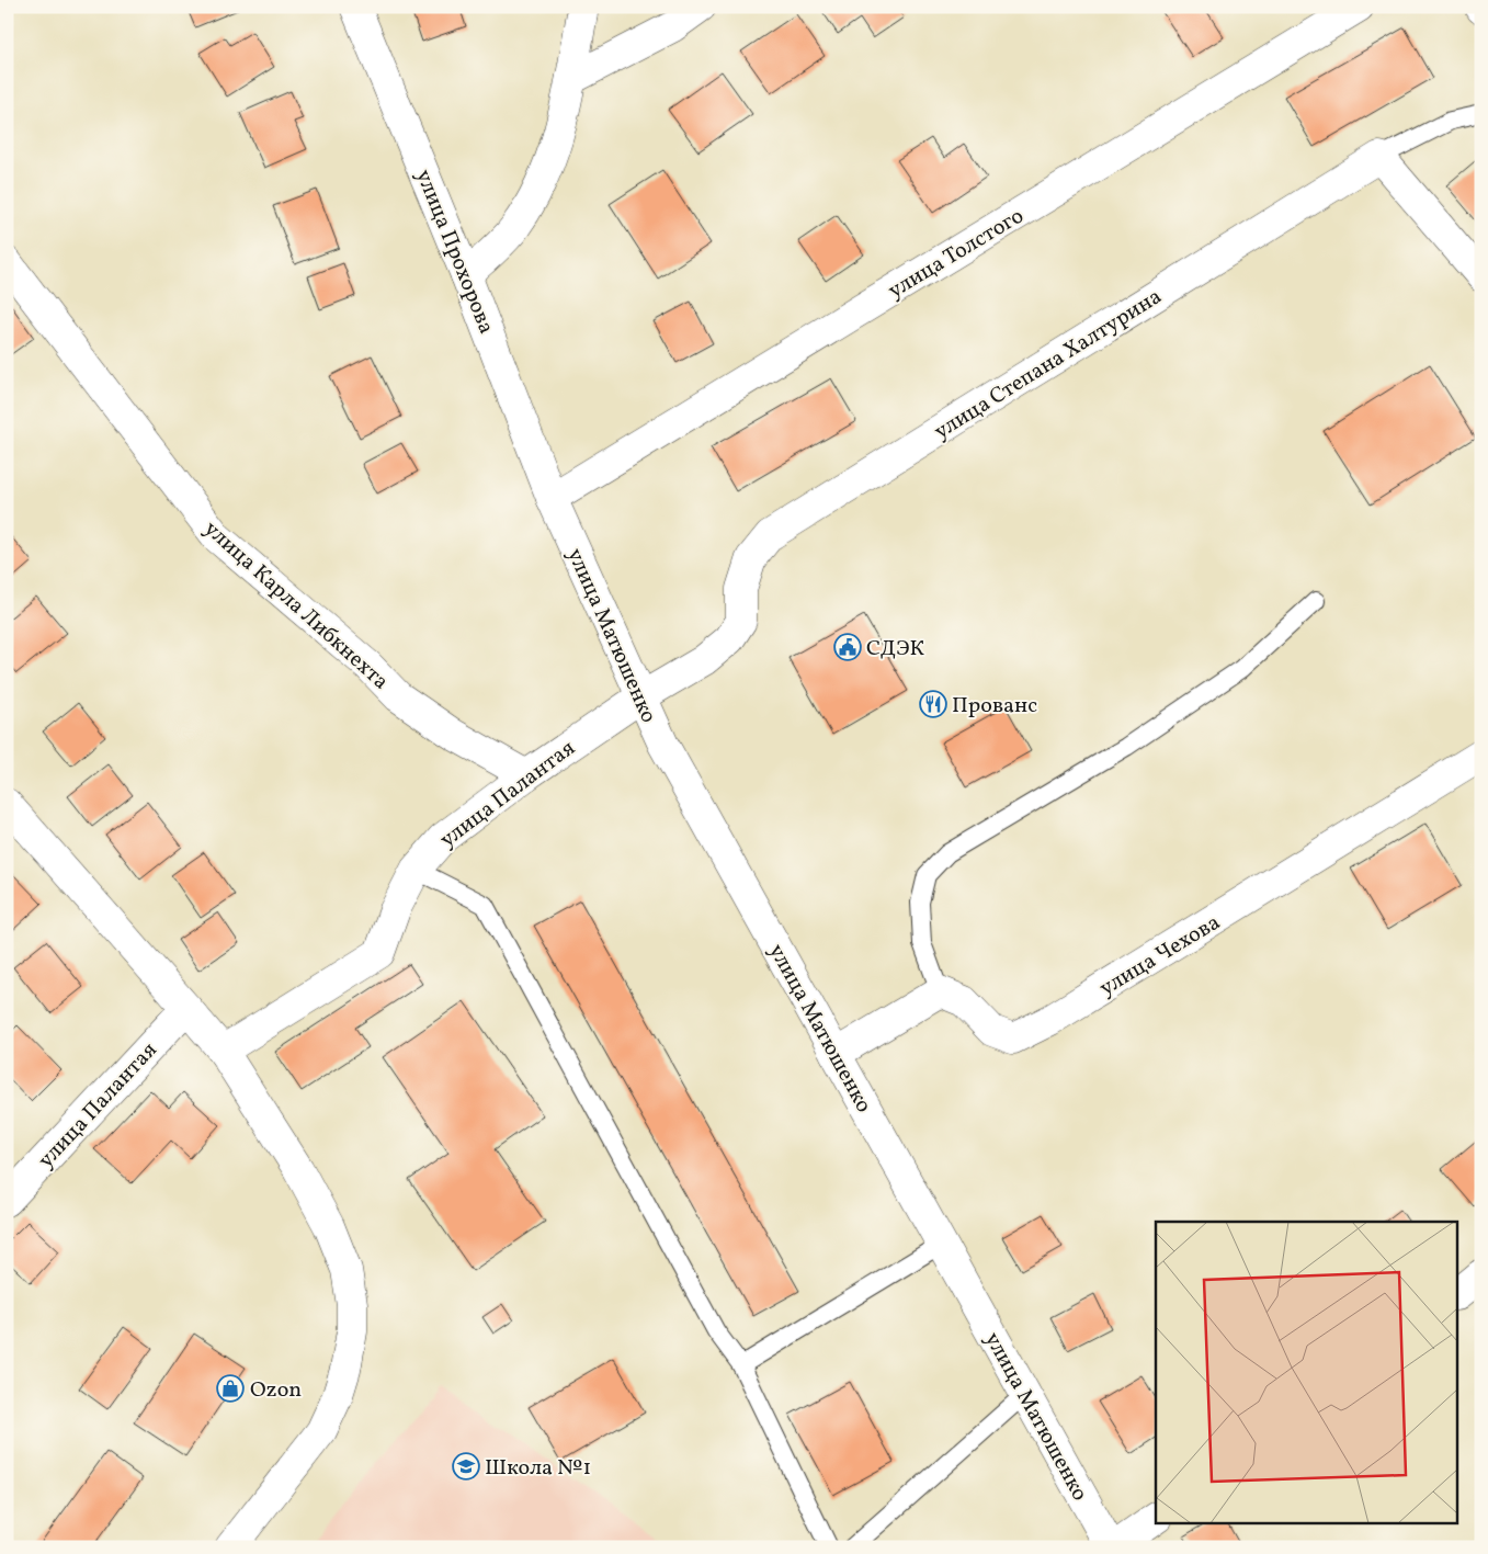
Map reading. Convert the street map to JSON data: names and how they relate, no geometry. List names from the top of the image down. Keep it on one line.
{"streets":{"street":["улица Прохорова","улица Толстого","улица Степана Халтурина","улица Карла Либкнехта","улица Матюшенко","улица Палантая","улица Чехова"]},"crossings":[["улица Прохорова","улица Толстого"],["улица Прохорова","улица Матюшенко"],["улица Толстого","улица Матюшенко"],["улица Степана Халтурина","улица Матюшенко"],["улица Степана Халтурина","улица Палантая"],["улица Карла Либкнехта","улица Палантая"],["улица Матюшенко","улица Палантая"]],"places":{"public building":["СДЭК"],"restaurant":["Прованс"],"shop":["Ozon"],"school or university":["Школа №1"]}}
